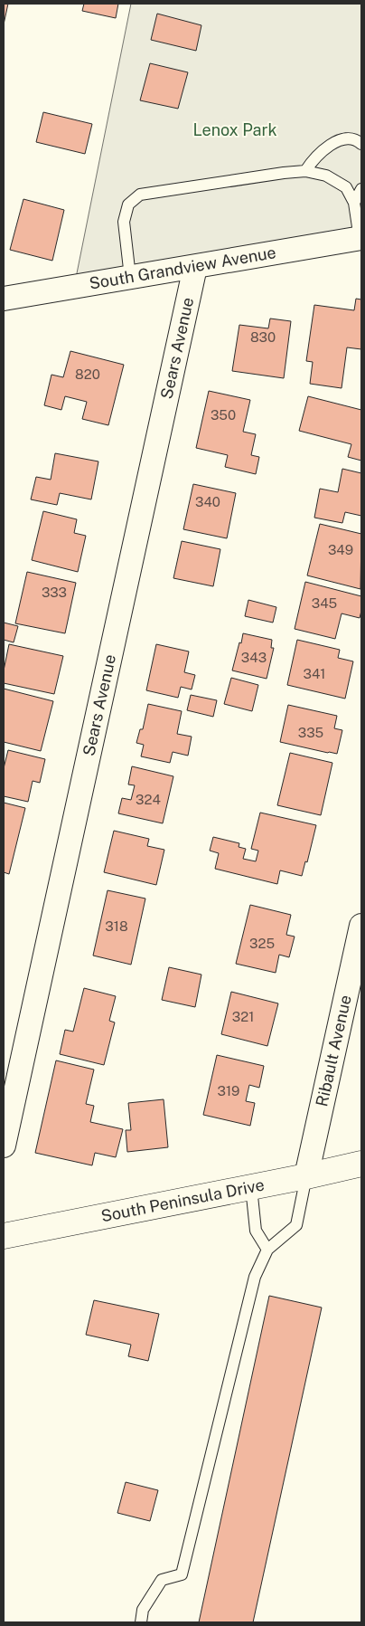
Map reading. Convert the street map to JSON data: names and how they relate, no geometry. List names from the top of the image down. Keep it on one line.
{"streets":{"main road":["South Peninsula Drive"],"street":["South Grandview Avenue","Sears Avenue","Ribault Avenue"]},"crossings":[["South Grandview Avenue","Sears Avenue"],["Ribault Avenue","South Peninsula Drive"]],"parks":["Lenox Park"],"house_numbers":["830","820","350","340","349","333","345","343","341","335","324","318","325","321","319"]}
